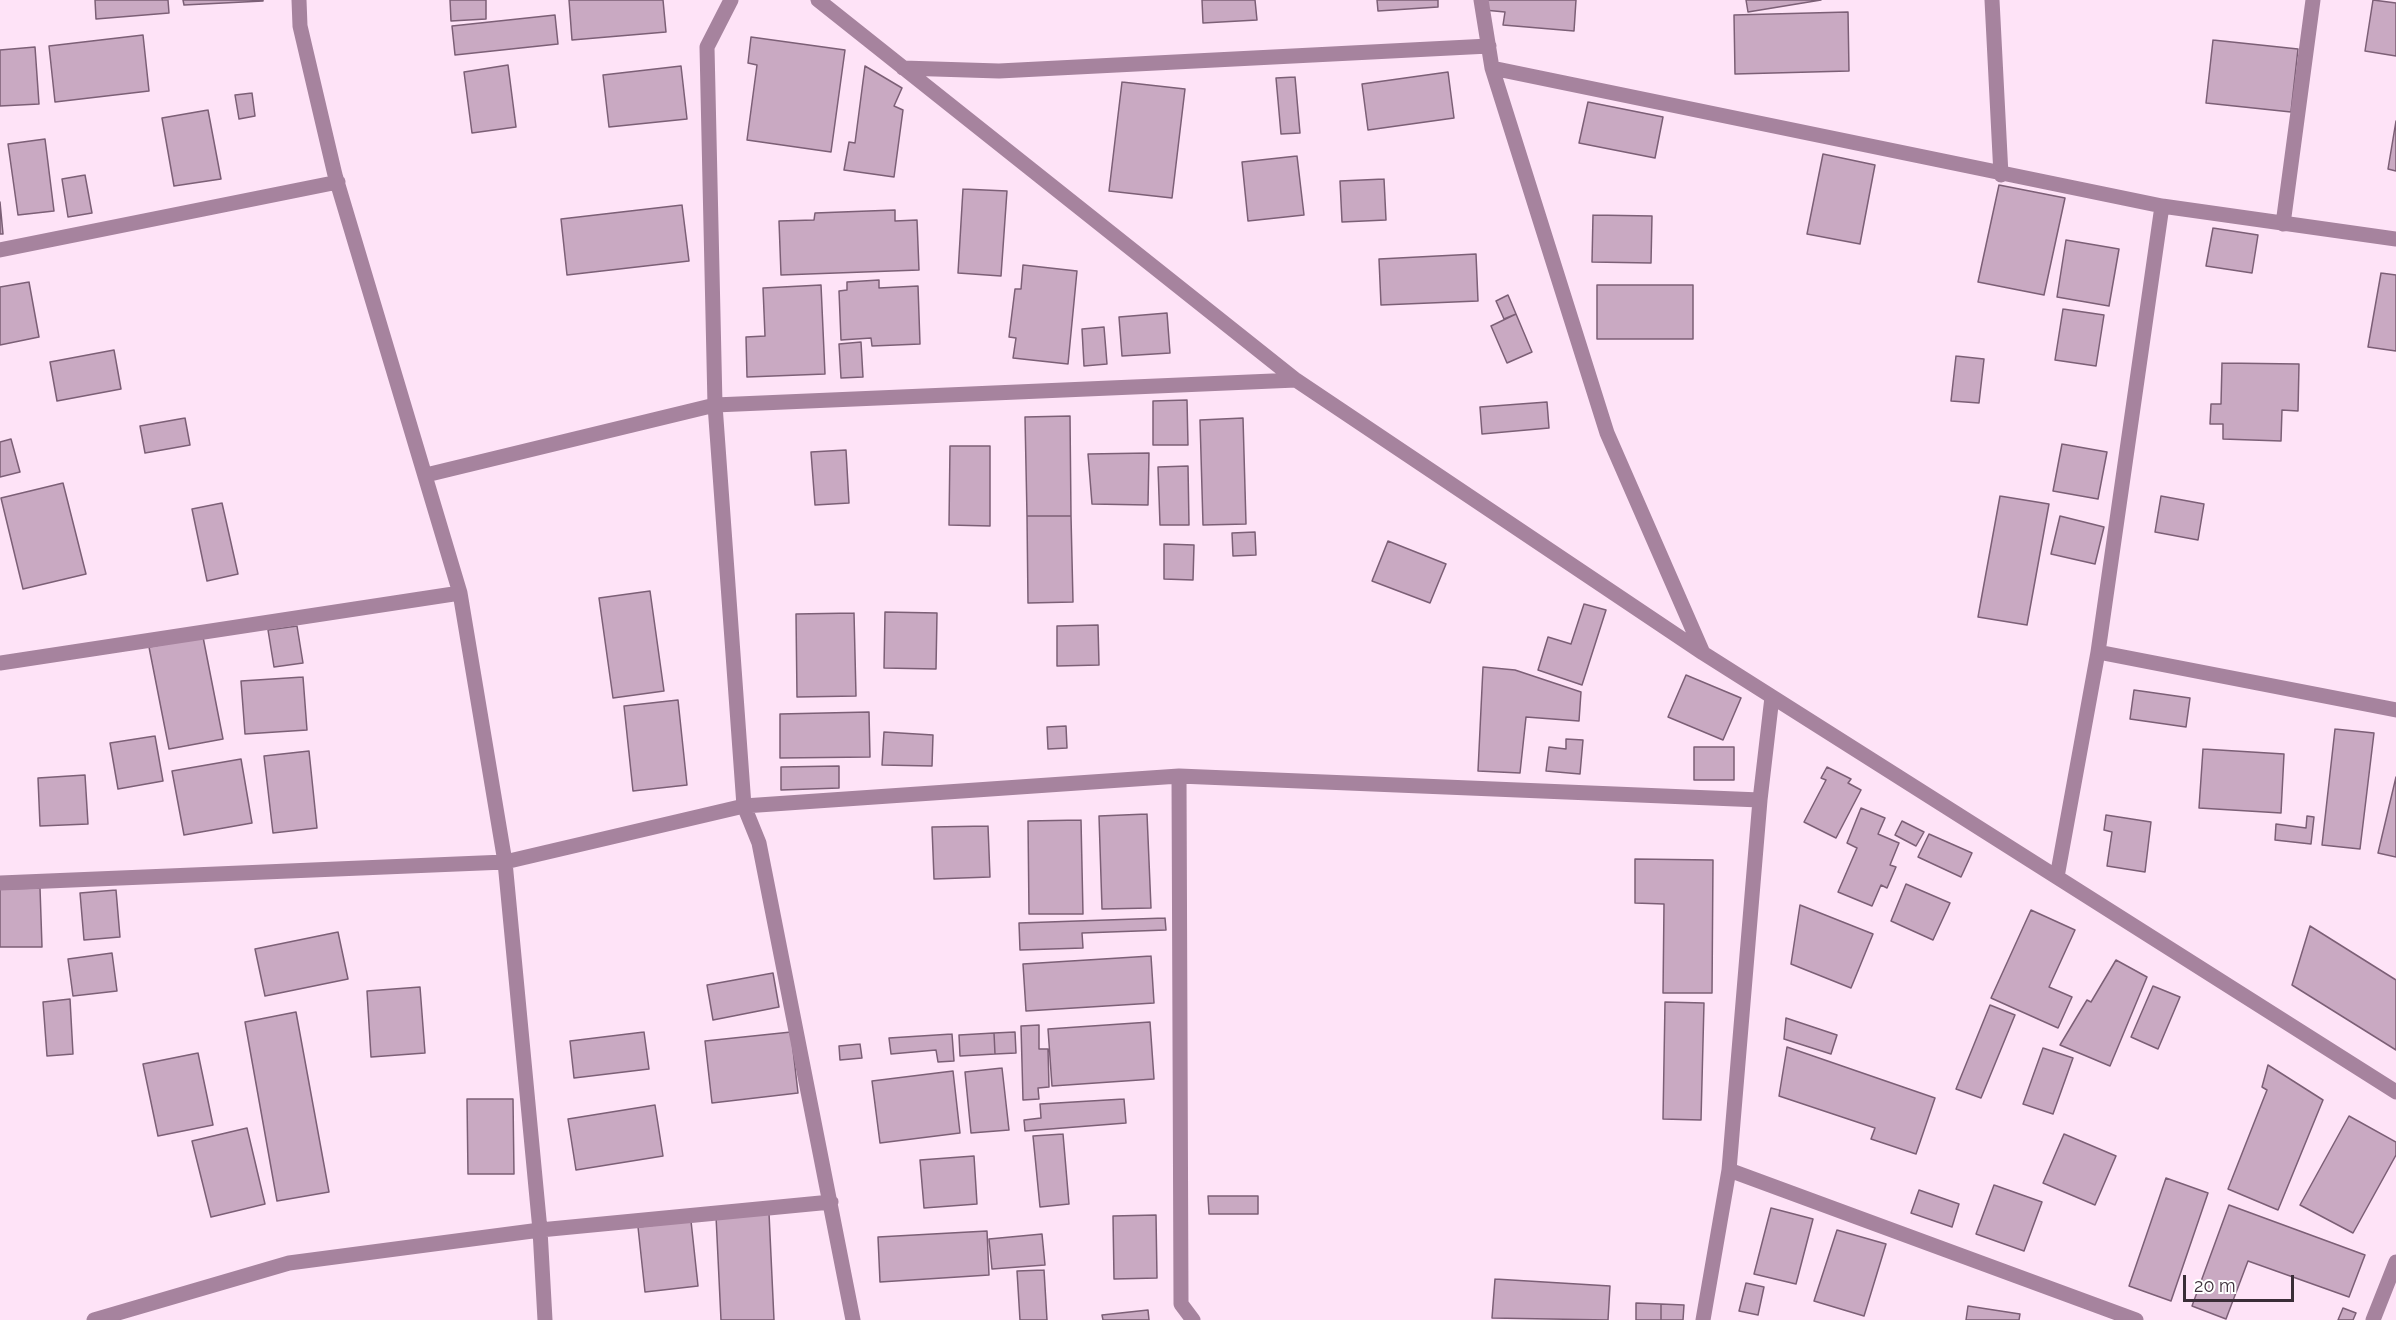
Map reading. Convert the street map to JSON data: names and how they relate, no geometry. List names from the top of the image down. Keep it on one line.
{"scale_bar":"20 m"}
